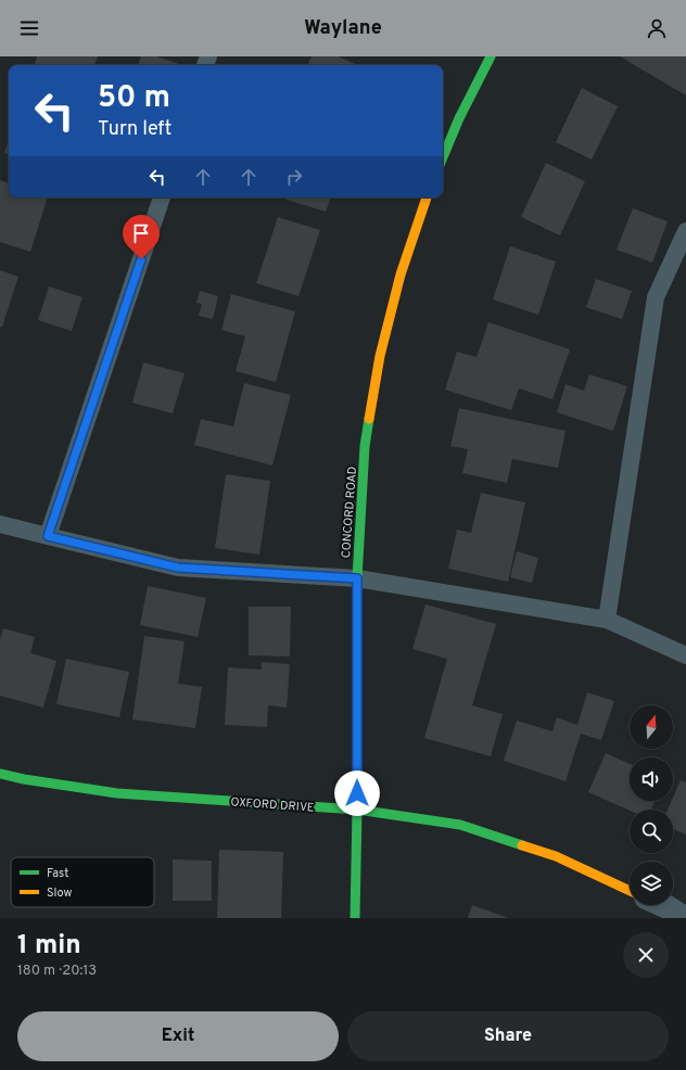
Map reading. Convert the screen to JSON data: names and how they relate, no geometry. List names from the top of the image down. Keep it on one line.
{"streets":{"street":["CONCORD ROAD","OXFORD DRIVE"]},"crossings":[["CONCORD ROAD","OXFORD DRIVE"]],"legend":["Fast","Slow"],"north":"top","page":{"header":"Waylane","turn":["50 m","Turn left"],"heading":["1 min","180 m · 20:13"],"buttons":["Exit","Share"]}}
